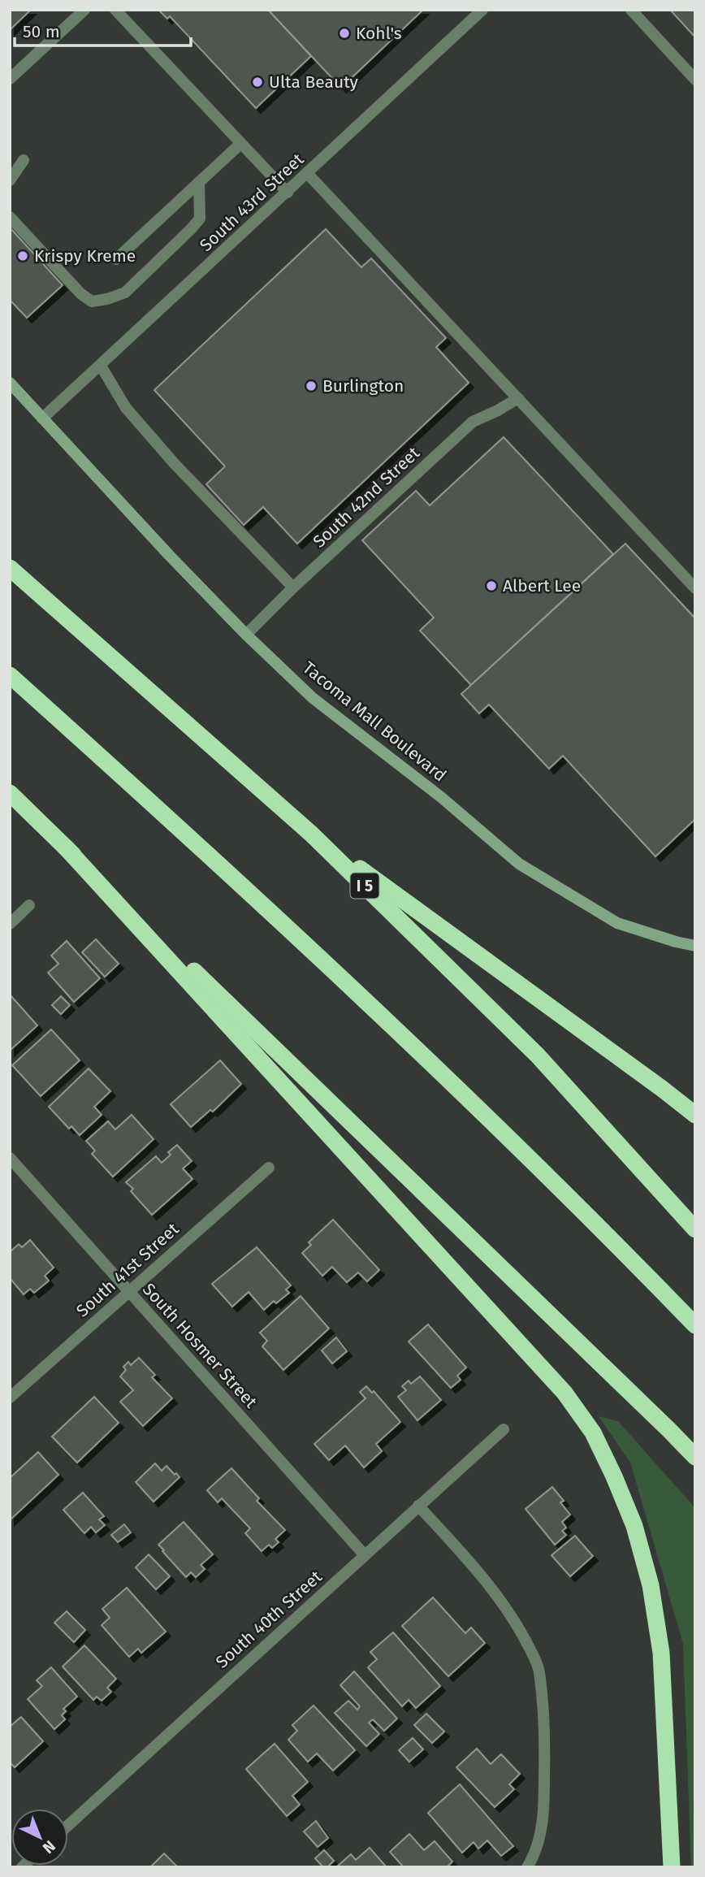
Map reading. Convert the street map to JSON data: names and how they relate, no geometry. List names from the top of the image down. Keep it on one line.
{"streets":{"highway":["I 5"],"street":["South 43rd Street","South 42nd Street","Tacoma Mall Boulevard","South 41st Street","South Hosmer Street","South 40th Street"]},"crossings":[["South 43rd Street","Tacoma Mall Boulevard"],["South 42nd Street","Tacoma Mall Boulevard"],["South 41st Street","South Hosmer Street"],["South Hosmer Street","South 40th Street"]],"places":["Kohl's","Ulta Beauty","Krispy Kreme","Burlington","Albert Lee"],"scale_bar":"50 m","north":"bottom right"}
